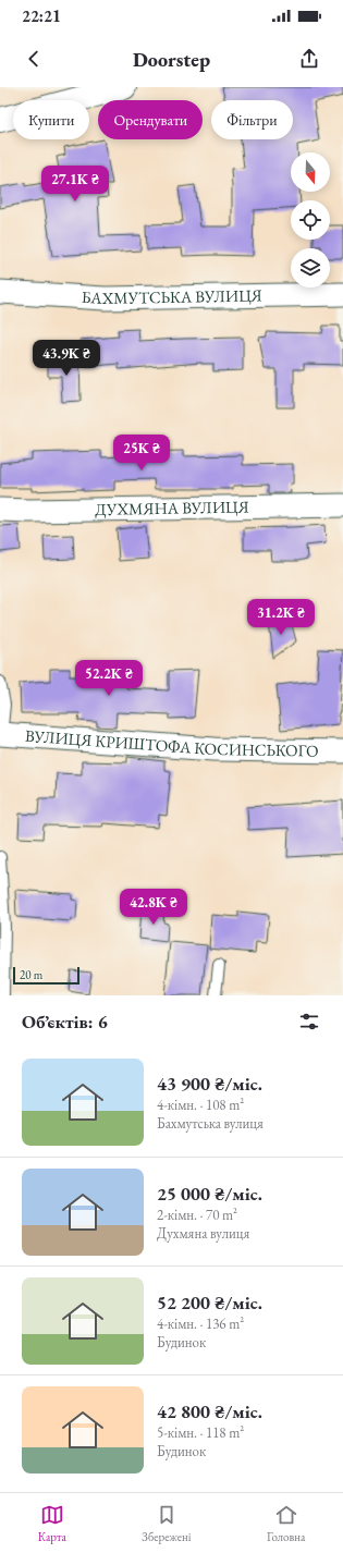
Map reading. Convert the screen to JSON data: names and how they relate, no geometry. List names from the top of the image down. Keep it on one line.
{"streets":{"street":["БАХМУТСЬКА ВУЛИЦЯ","ДУХМЯНА ВУЛИЦЯ","ВУЛИЦЯ КРИШТОФА КОСИНСЬКОГО"]},"scale_bar":"20 m","north":"bottom","page":{"status":"22:21","header":"Doorstep","chip":["Купити","Орендувати","Фільтри"],"price":["27.1K ₴","43.9K ₴","25K ₴","31.2K ₴","52.2K ₴","42.8K ₴"],"scale":"20 m","heading":"Об’єктів: 6","list":[{"name":"43 900 ₴/міс.","note":"4-кімн. · 108 m² · Бахмутська вулиця"},{"name":"25 000 ₴/міс.","note":"2-кімн. · 70 m² · Духмяна вулиця"},{"name":"52 200 ₴/міс.","note":"4-кімн. · 136 m² · Будинок"},{"name":"42 800 ₴/міс.","note":"5-кімн. · 118 m² · Будинок"}],"tabs":["Карта","Збережені","Головна"]}}
